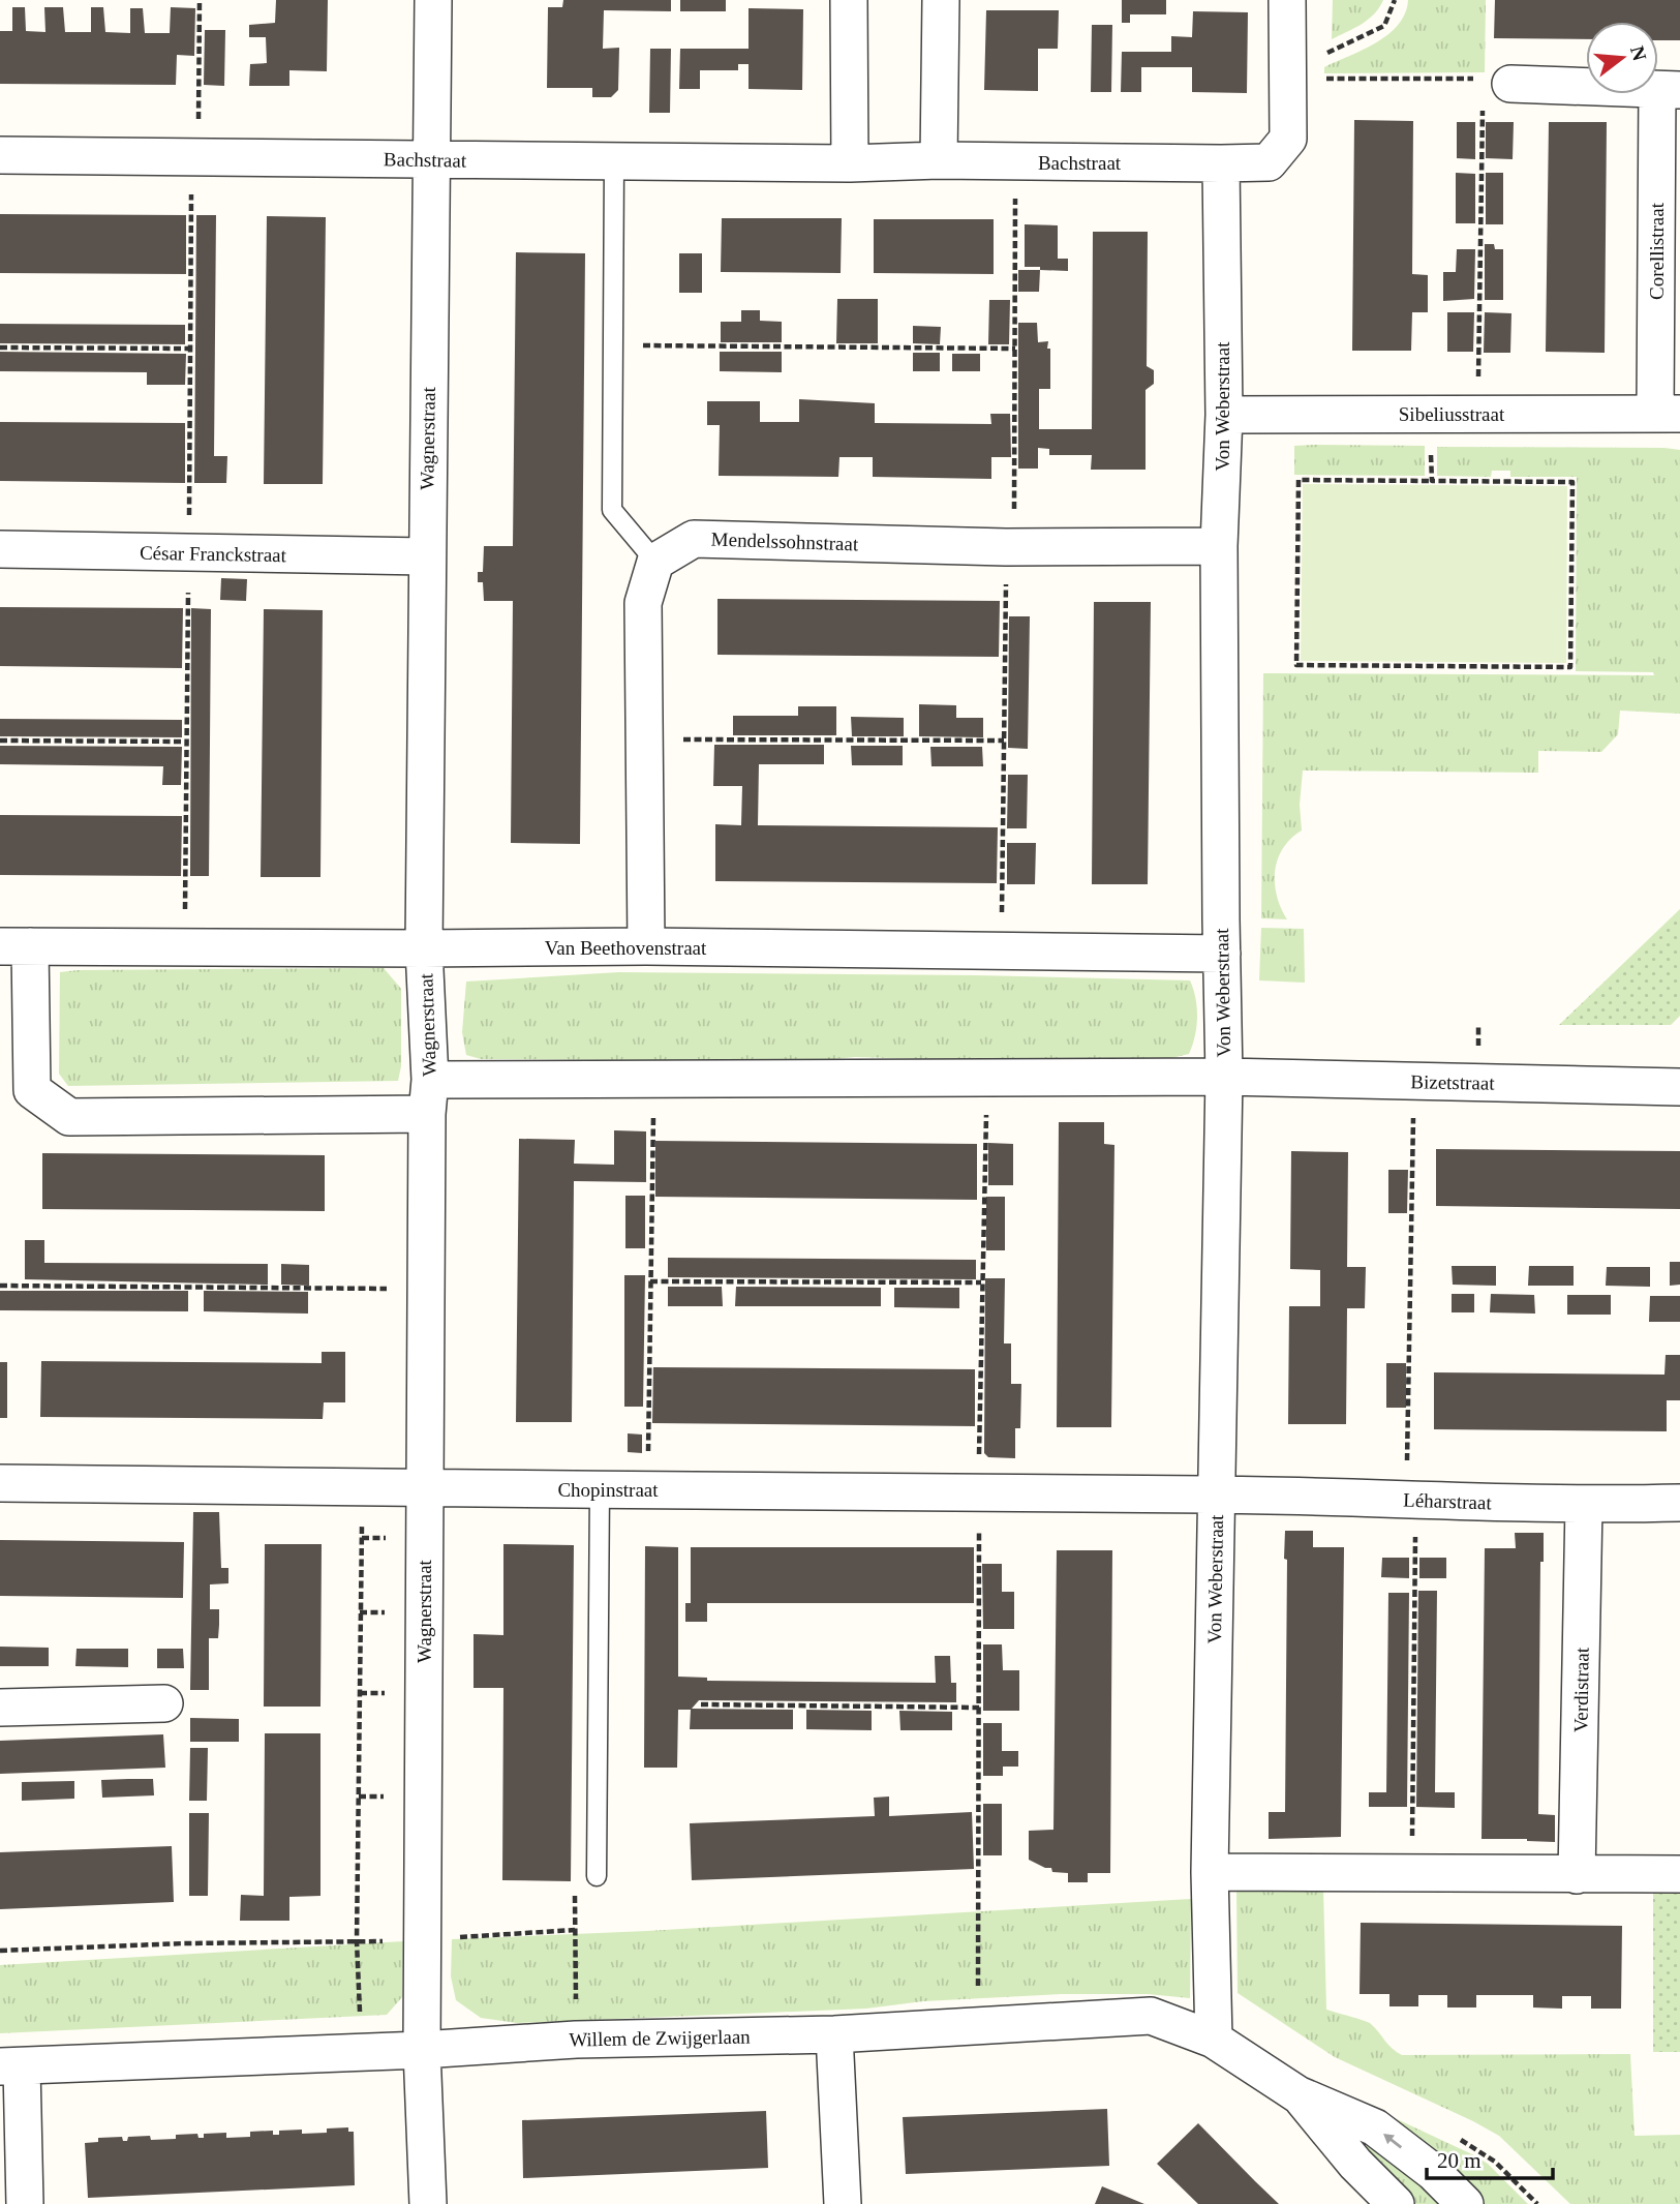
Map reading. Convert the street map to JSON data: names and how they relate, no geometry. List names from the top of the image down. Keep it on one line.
{"streets":{"street":["Bachstraat","Corellistraat","Von Weberstraat","Sibeliusstraat","Wagnerstraat","Mendelssohnstraat","César Franckstraat","Van Beethovenstraat","Bizetstraat","Chopinstraat","Léharstraat","Verdistraat","Willem de Zwijgerlaan"]},"crossings":[["Bachstraat","Von Weberstraat"],["Bachstraat","Wagnerstraat"],["Corellistraat","Sibeliusstraat"],["Von Weberstraat","Sibeliusstraat"],["Von Weberstraat","Mendelssohnstraat"],["Von Weberstraat","Van Beethovenstraat"],["Von Weberstraat","Bizetstraat"],["Von Weberstraat","Chopinstraat"],["Von Weberstraat","Léharstraat"],["Von Weberstraat","Willem de Zwijgerlaan"],["Wagnerstraat","César Franckstraat"],["Wagnerstraat","Van Beethovenstraat"],["Wagnerstraat","Chopinstraat"],["Wagnerstraat","Willem de Zwijgerlaan"],["Van Beethovenstraat","Bizetstraat"],["Chopinstraat","Léharstraat"],["Léharstraat","Verdistraat"]],"scale_bar":"20 m","north":"right"}
